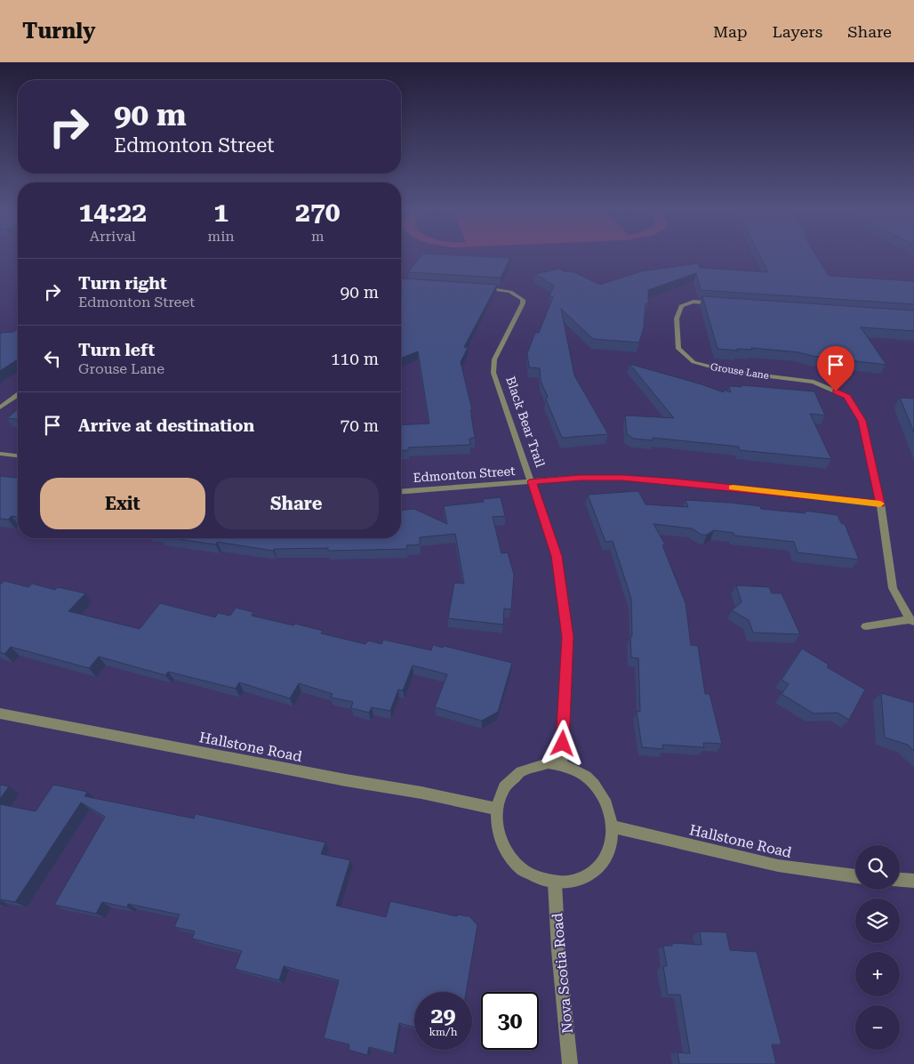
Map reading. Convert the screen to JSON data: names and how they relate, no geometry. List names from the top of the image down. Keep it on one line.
{"streets":{"street":["Grouse Lane","Black Bear Trail","Edmonton Street","Hallstone Road","Nova Scotia Road"]},"crossings":[["Grouse Lane","Edmonton Street"],["Black Bear Trail","Edmonton Street"],["Black Bear Trail","Hallstone Road"],["Black Bear Trail","Nova Scotia Road"],["Hallstone Road","Nova Scotia Road"]],"page":{"header":"Turnly","nav":["Map","Layers","Share"],"turn":["90 m","Edmonton Street"],"eta":["14:22","Arrival","1","min","270","m"],"list":[{"name":"Turn right","note":"Edmonton Street","value":"90 m"},{"name":"Turn left","note":"Grouse Lane","value":"110 m"},{"name":"Arrive at destination","value":"70 m"}],"buttons":["Exit","Share"],"map_buttons":["+","−"],"speed":"29 km/h","limit":"30"}}
